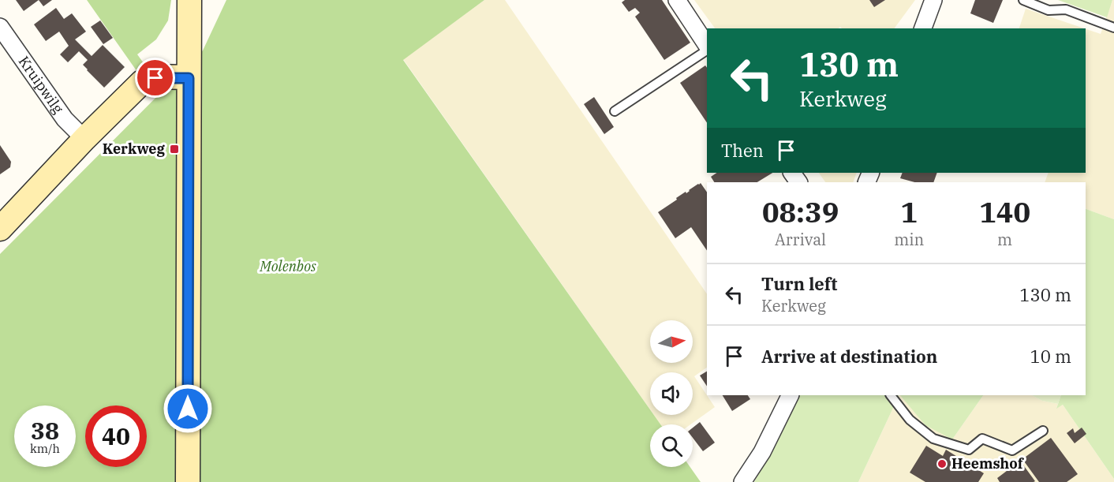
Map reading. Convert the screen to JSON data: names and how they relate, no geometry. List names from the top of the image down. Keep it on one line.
{"streets":{"street":["Kruipwilg"]},"parks":["Molenbos"],"places":{"transit":["Kerkweg"],"other":["Heemshof"]},"north":"right","page":{"turn":["130 m","Kerkweg"],"then":"Then","eta":["08:39","Arrival","1","min","140","m"],"list":[{"name":"Turn left","note":"Kerkweg","value":"130 m"},{"name":"Arrive at destination","value":"10 m"}],"speed":"38 km/h","limit":"40"}}
